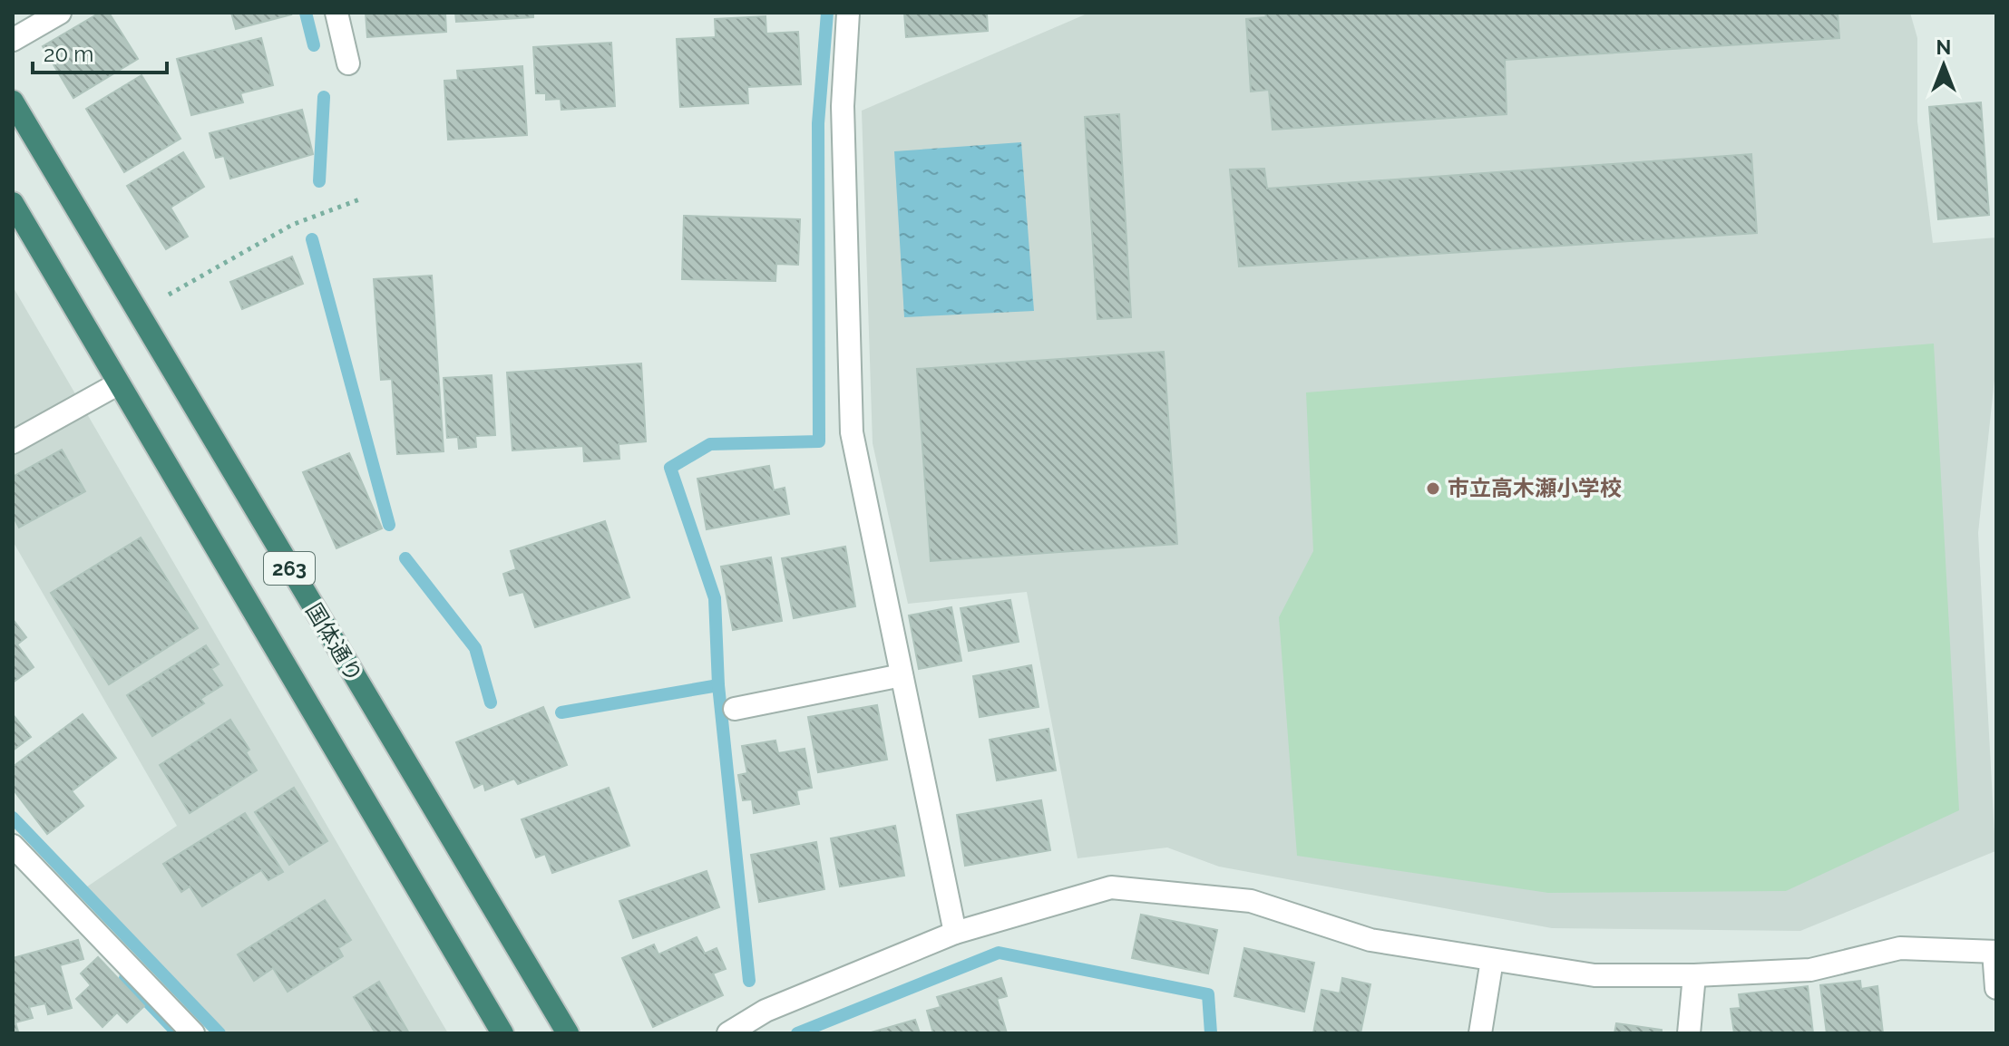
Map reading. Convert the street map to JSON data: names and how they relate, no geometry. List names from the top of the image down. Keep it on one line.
{"streets":{"highway":["263","国体通り"]},"places":["市立高木瀬小学校"],"scale_bar":"20 m","north":"top"}
